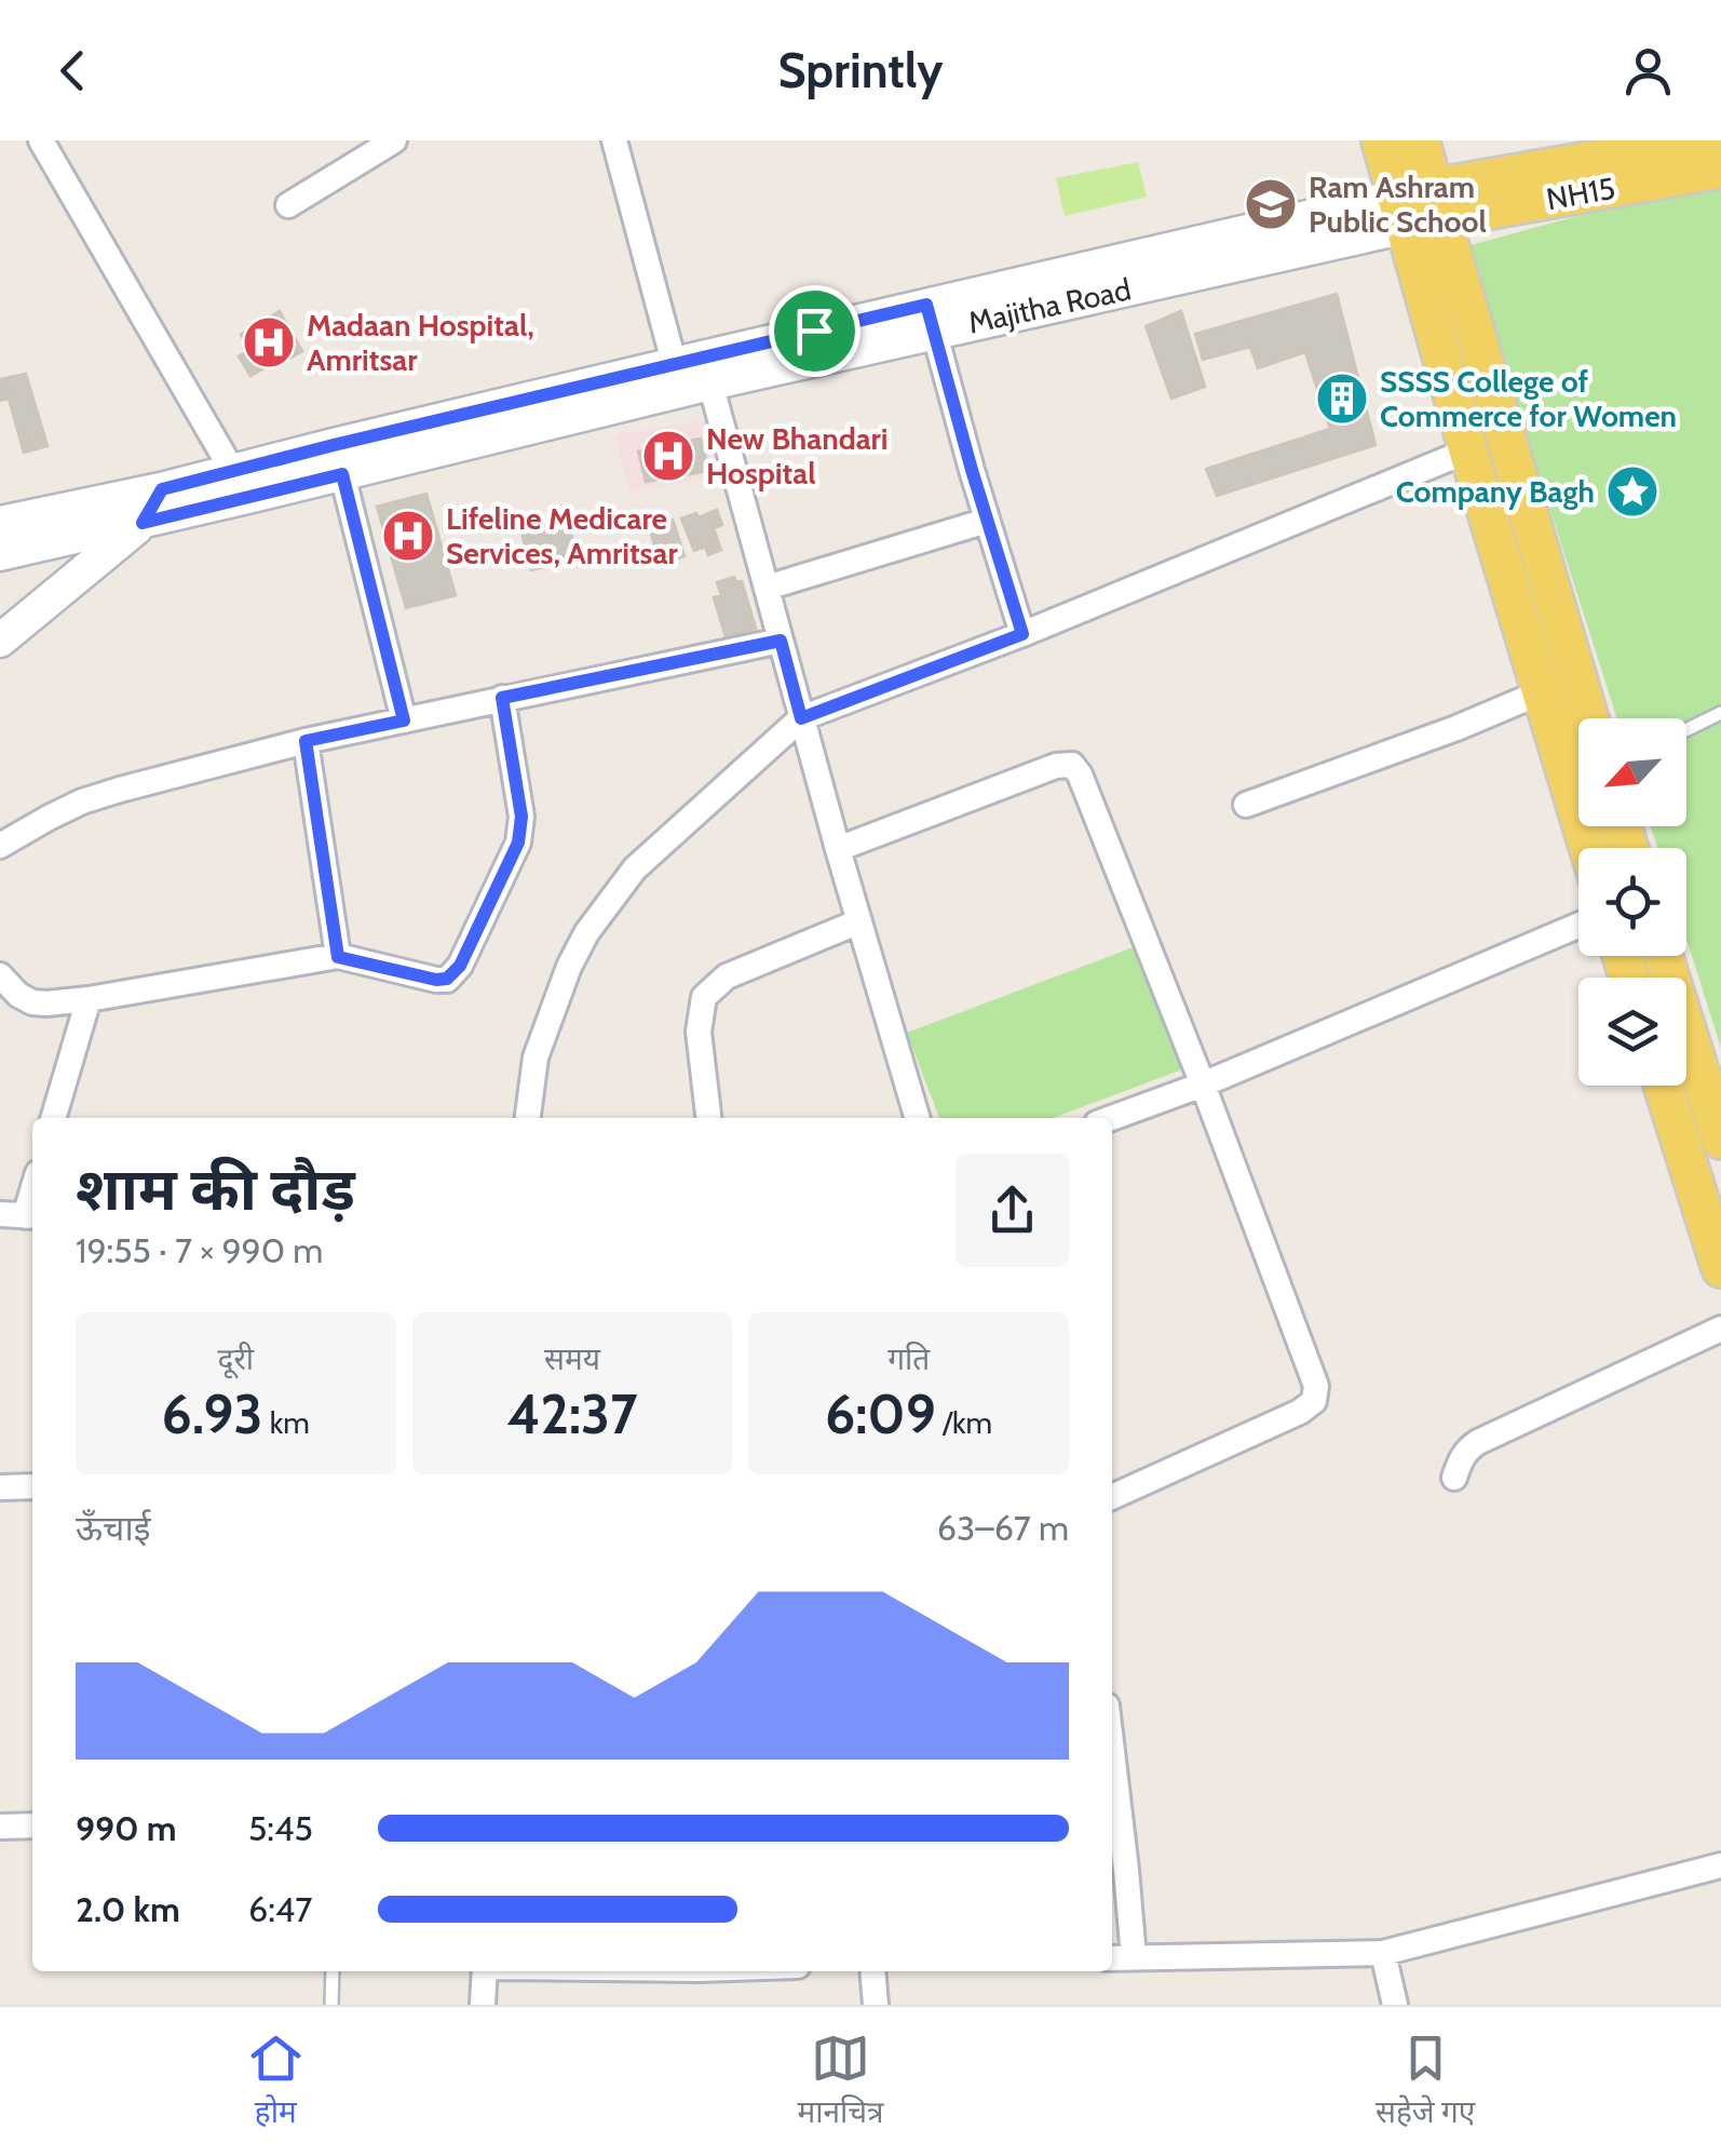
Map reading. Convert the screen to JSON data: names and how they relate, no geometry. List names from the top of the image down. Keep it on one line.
{"streets":{"main road":["NH15","Majitha Road"]},"crossings":[["NH15","Majitha Road"]],"places":{"school or university":["Ram Ashram Public School"],"hospital":["Madaan Hospital, Amritsar","New Bhandari Hospital","Lifeline Medicare Services, Amritsar"],"building":["SSSS College of Commerce for Women"],"place":["Company Bagh"]},"north":"bottom left","page":{"header":"Sprintly","heading":["शाम की दौड़","19:55 · 7 × 990 m"],"stats":[["दूरी","6.93 km"],["समय","42:37"],["गति","6:09 /km"]],"chart":["ऊँचाई","63–67 m"],"list":[{"name":"990 m","note":"5:45"},{"name":"2.0 km","note":"6:47"}],"tabs":["होम","मानचित्र","सहेजे गए"]}}
